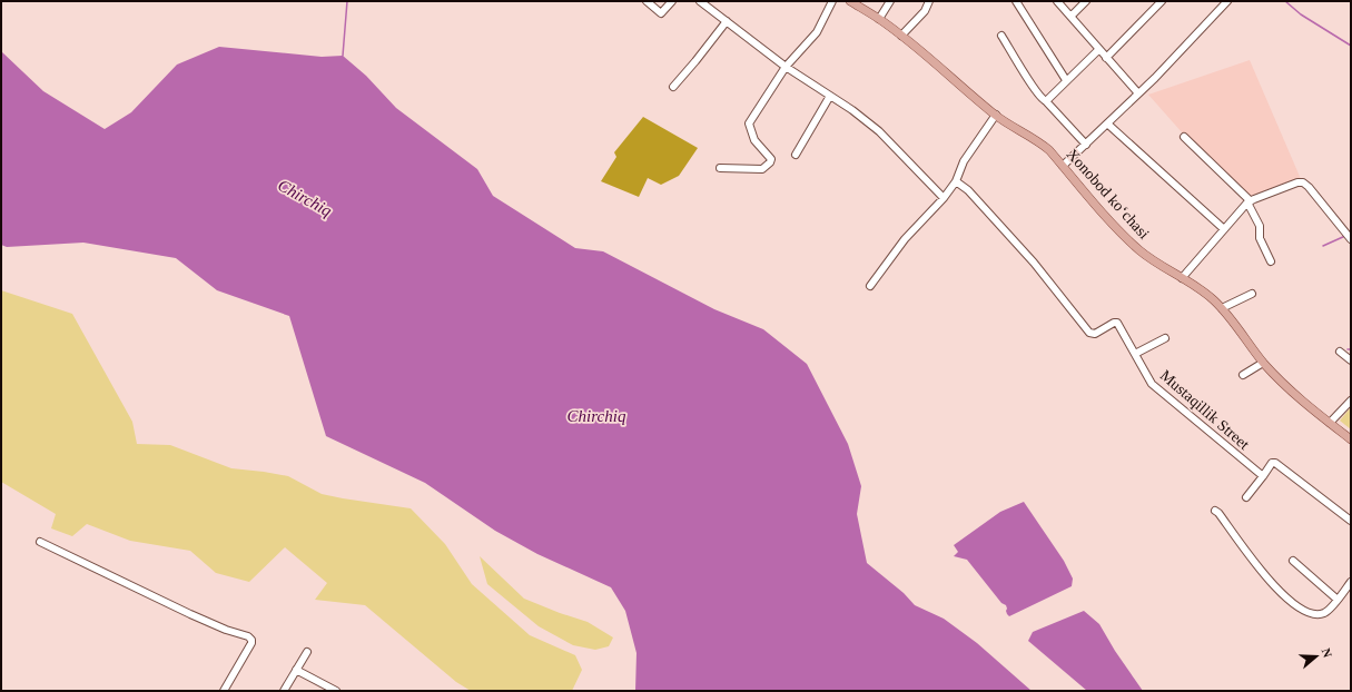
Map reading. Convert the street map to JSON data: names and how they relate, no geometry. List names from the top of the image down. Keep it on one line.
{"streets":{"main road":["Xonobod koʻchasi"],"street":["Mustaqillik Street"]},"water":["Chirchiq"],"north":"right"}
